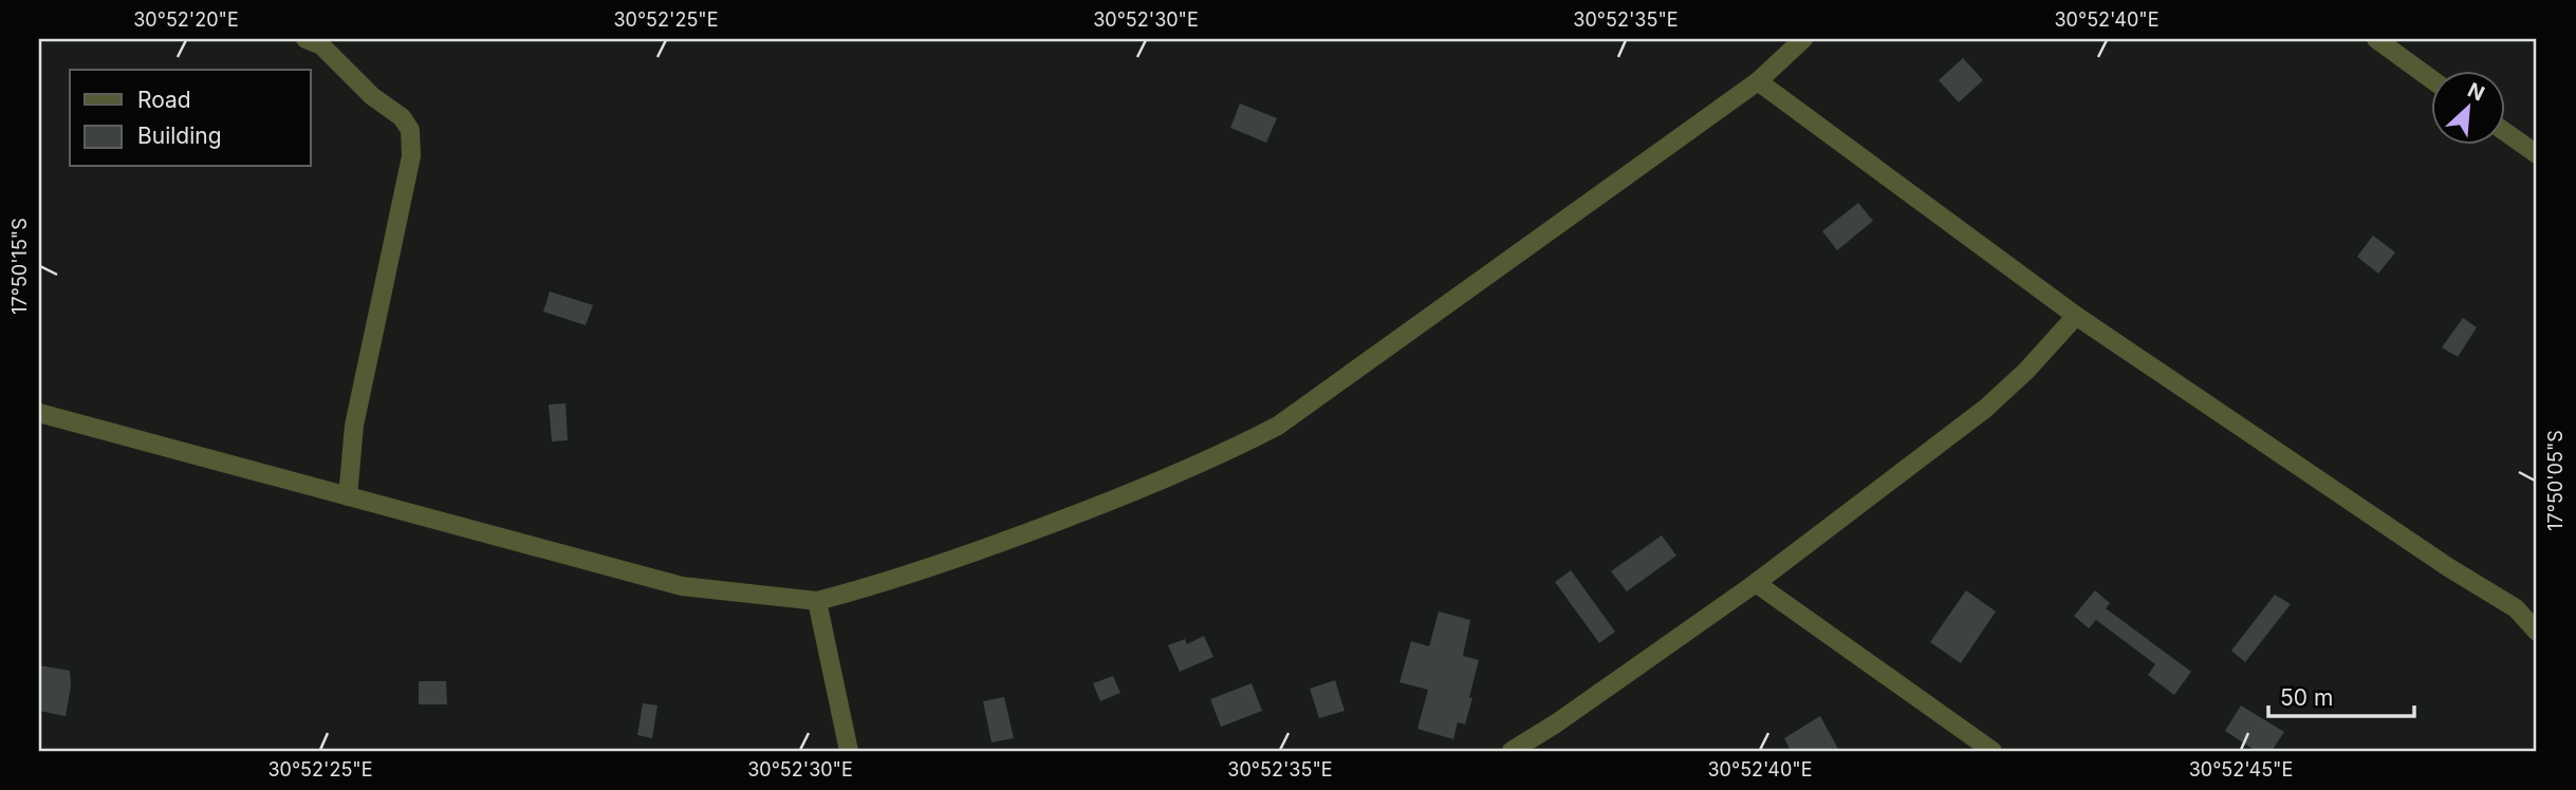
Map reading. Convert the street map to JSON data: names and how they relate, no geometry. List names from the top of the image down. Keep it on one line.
{"legend":["Road","Building"],"scale_bar":"50 m","north":"top right","coordinates":["30°52'20\"E","30°52'25\"E","30°52'30\"E","30°52'35\"E","30°52'40\"E","17°50'15\"S","17°50'05\"S","30°52'45\"E"]}
